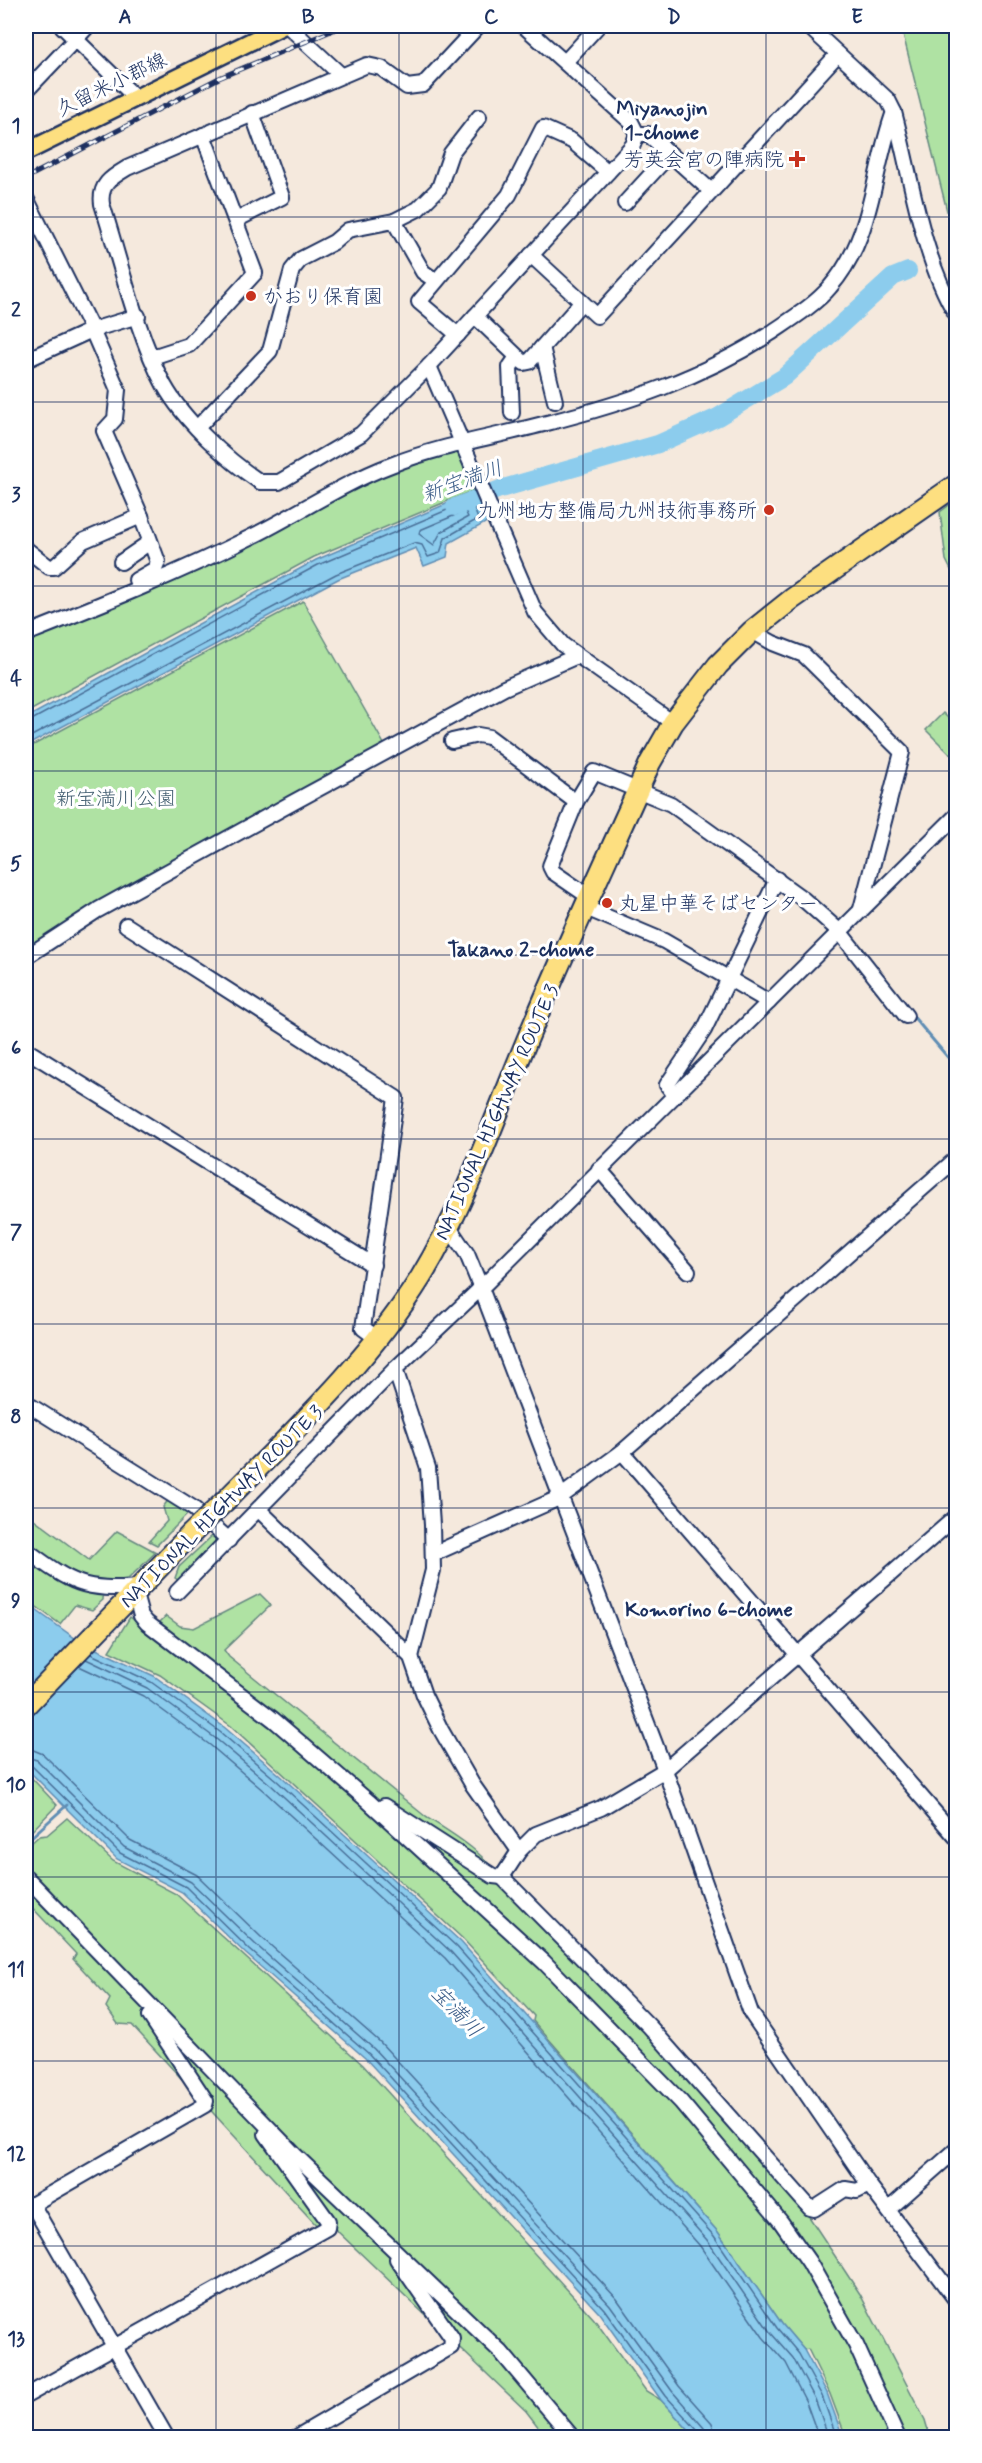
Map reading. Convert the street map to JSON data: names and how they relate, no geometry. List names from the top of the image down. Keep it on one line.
{"streets":{"highway":["NATIONAL HIGHWAY ROUTE 3"],"main road":["久留米小郡線"]},"districts":["Miyanojin 1-chome","Takano 2-chome","Komorino 6-chome"],"water":["新宝満川","宝満川"],"parks":["新宝満川公園"],"places":{"health":["芳英会宮の陣病院"],"other":["かおり保育園","九州地方整備局九州技術事務所","丸星中華そばセンター"]},"grid":{"columns":["A","B","C","D","E"],"rows":["1","2","3","4","5","6","7","8","9","10","11","12","13"]}}
